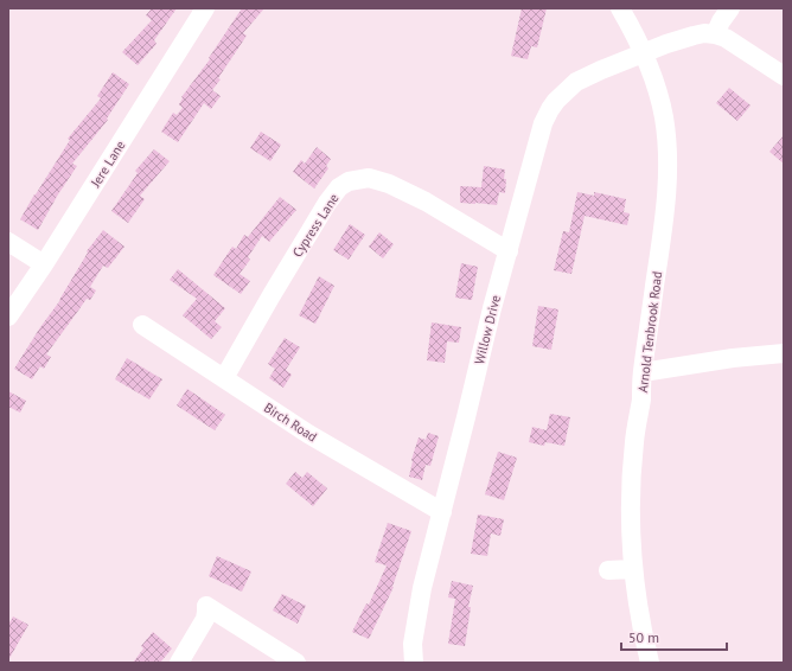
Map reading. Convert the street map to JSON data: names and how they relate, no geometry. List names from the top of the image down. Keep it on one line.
{"streets":{"street":["Jere Lane","Cypress Lane","Willow Drive","Arnold Tenbrook Road","Birch Road"]},"crossings":[["Cypress Lane","Willow Drive"],["Cypress Lane","Birch Road"],["Willow Drive","Arnold Tenbrook Road"],["Willow Drive","Birch Road"]],"scale_bar":"50 m"}
